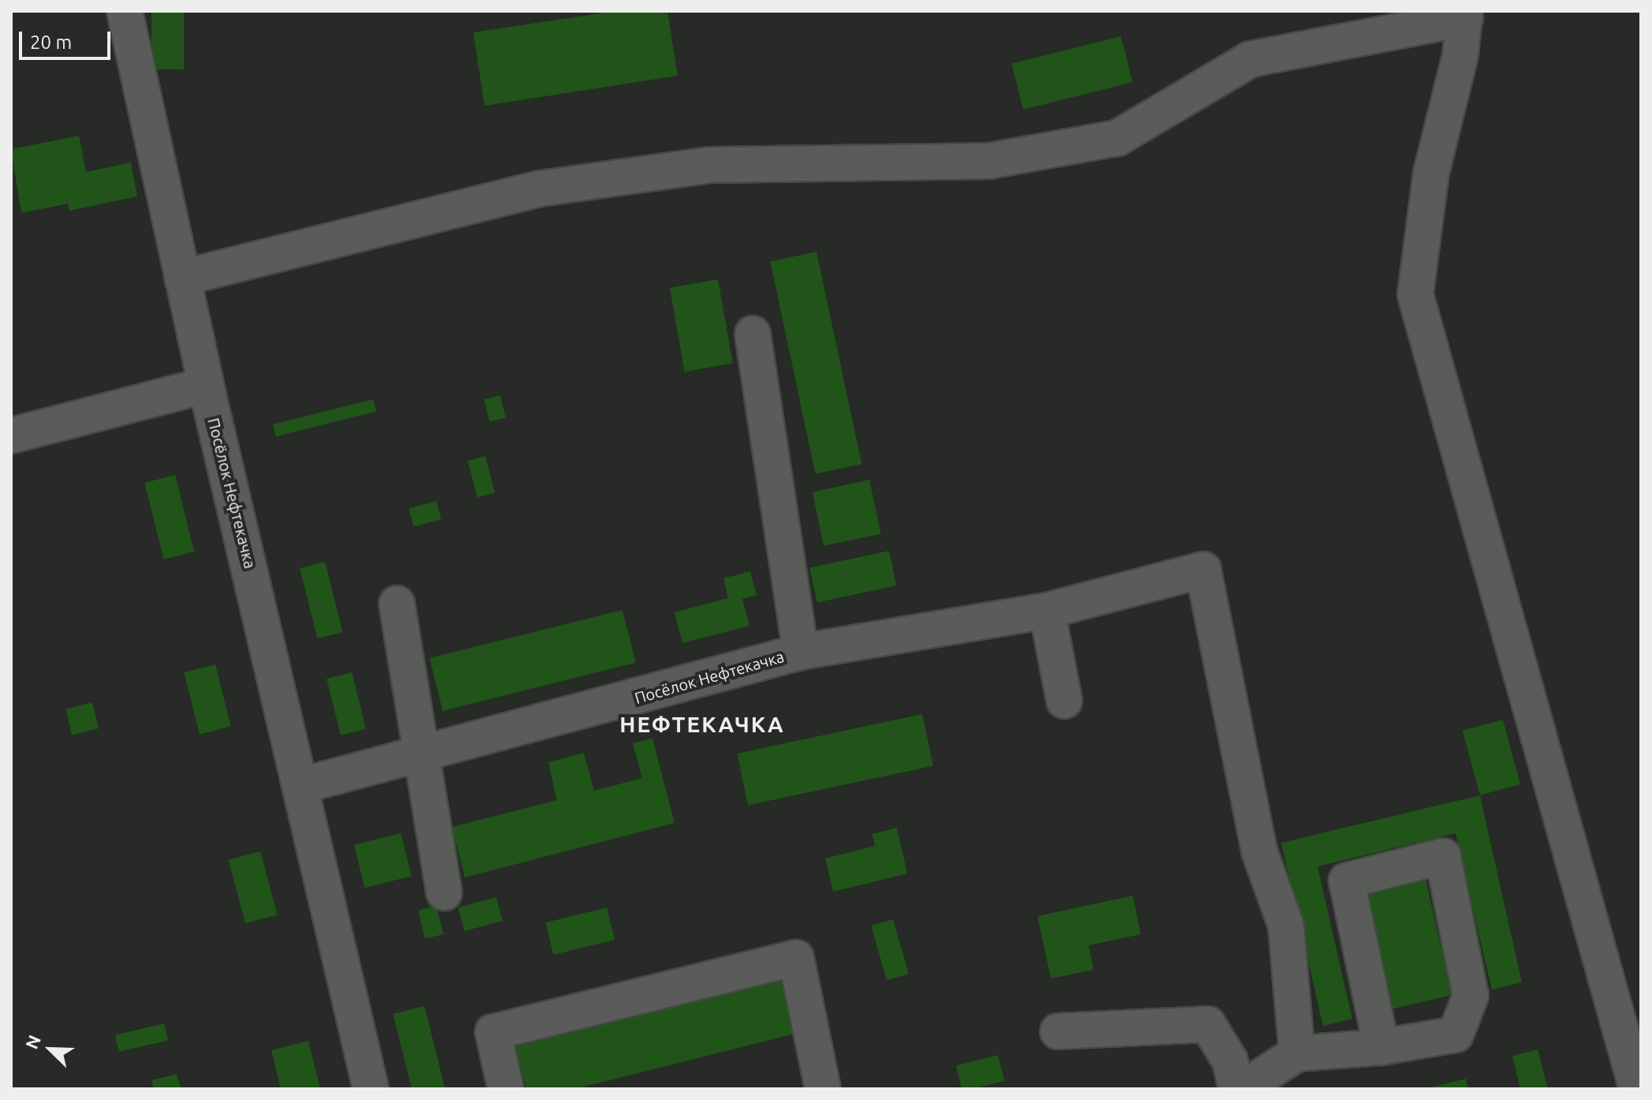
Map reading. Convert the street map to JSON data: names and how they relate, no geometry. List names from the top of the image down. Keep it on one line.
{"streets":{"street":["Посёлок Нефтекачка"]},"districts":["НЕФТЕКАЧКА"],"scale_bar":"20 m","north":"top left"}
